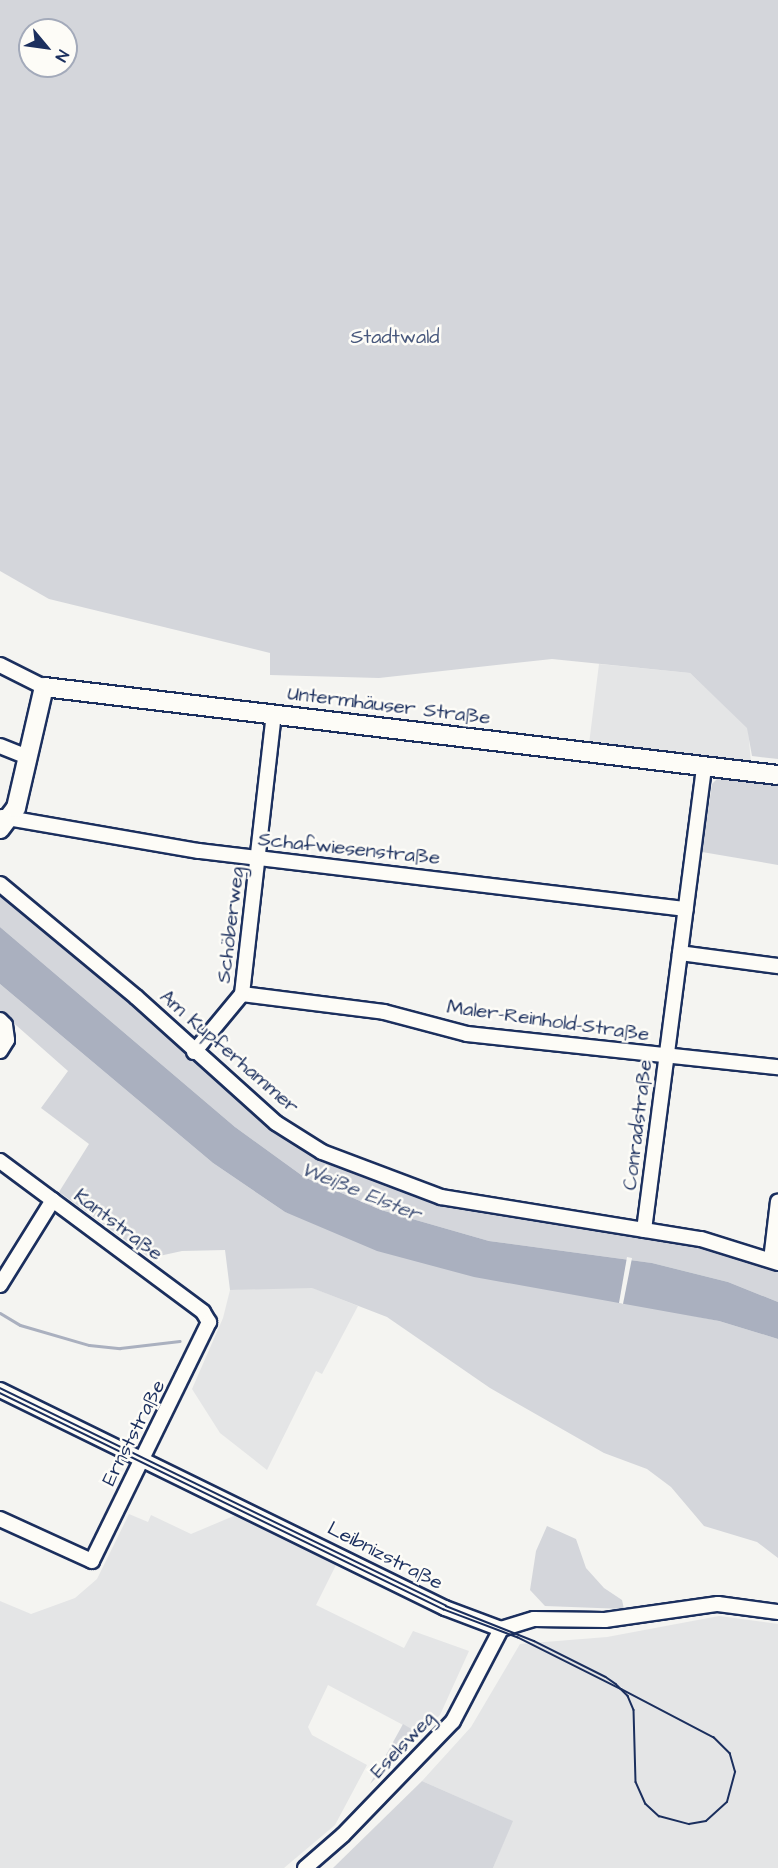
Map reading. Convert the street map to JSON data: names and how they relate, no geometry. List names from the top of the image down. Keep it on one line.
{"streets":{"main road":["Untermhäuser Straße"],"street":["Schafwiesenstraße","Schöberweg","Maler-Reinhold-Straße","Am Kupferhammer","Conradstraße","Kantstraße","Ernststraße","Leibnizstraße","Eselsweg"]},"crossings":[["Untermhäuser Straße","Schöberweg"],["Untermhäuser Straße","Conradstraße"],["Schafwiesenstraße","Schöberweg"],["Schafwiesenstraße","Conradstraße"],["Schöberweg","Maler-Reinhold-Straße"],["Schöberweg","Am Kupferhammer"],["Maler-Reinhold-Straße","Conradstraße"],["Am Kupferhammer","Conradstraße"],["Kantstraße","Ernststraße"],["Ernststraße","Leibnizstraße"],["Leibnizstraße","Eselsweg"]],"water":["Weiße Elster"],"parks":["Stadtwald"],"north":"bottom right"}
